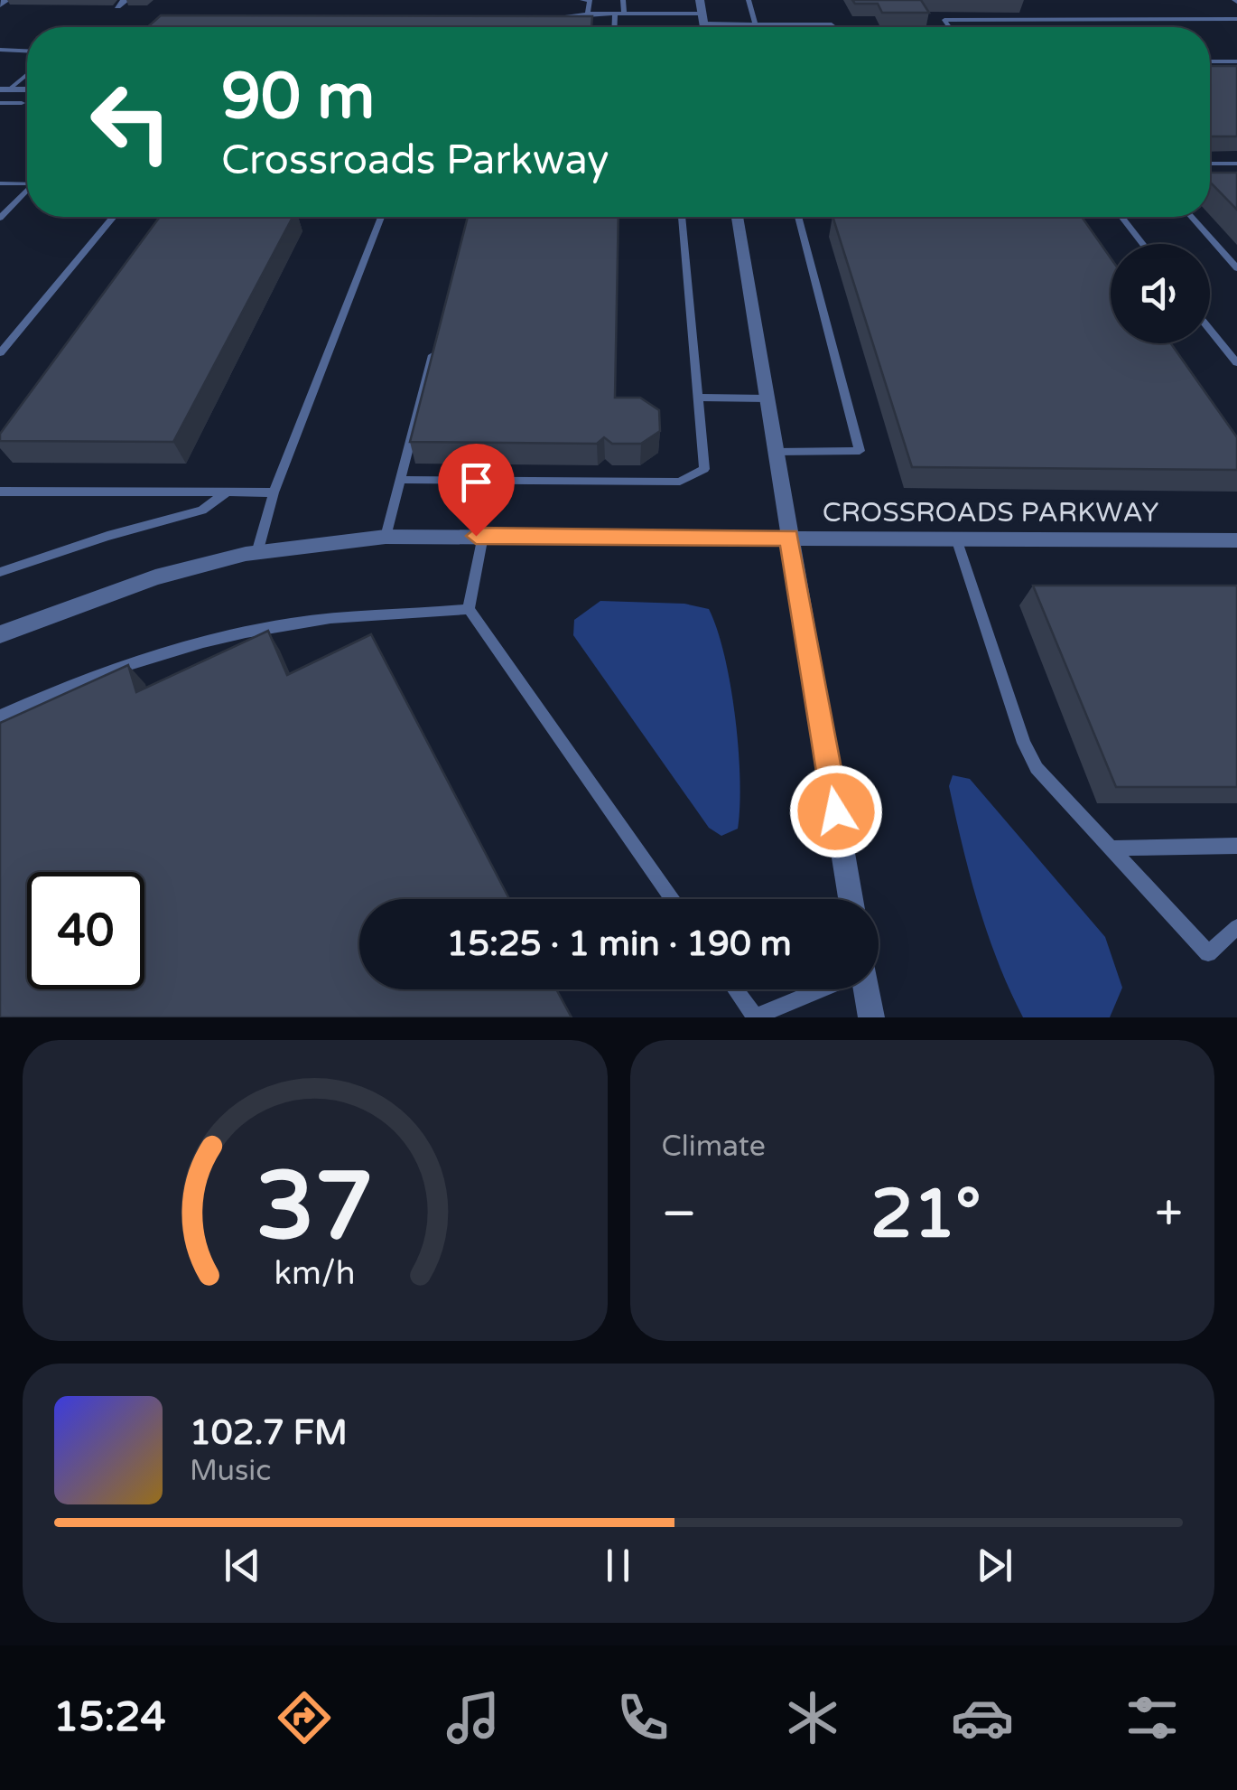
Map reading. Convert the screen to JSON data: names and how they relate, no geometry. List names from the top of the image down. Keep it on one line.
{"streets":{"street":["CROSSROADS PARKWAY"]},"page":{"turn":["90 m","Crossroads Parkway"],"limit":"40","trip":"15:25 · 1 min · 190 m","tile":"Climate","heat":["−","21°","+"],"song":["102.7 FM","Music"],"tabs":"15:24","gauge":["37","km/h"]}}
